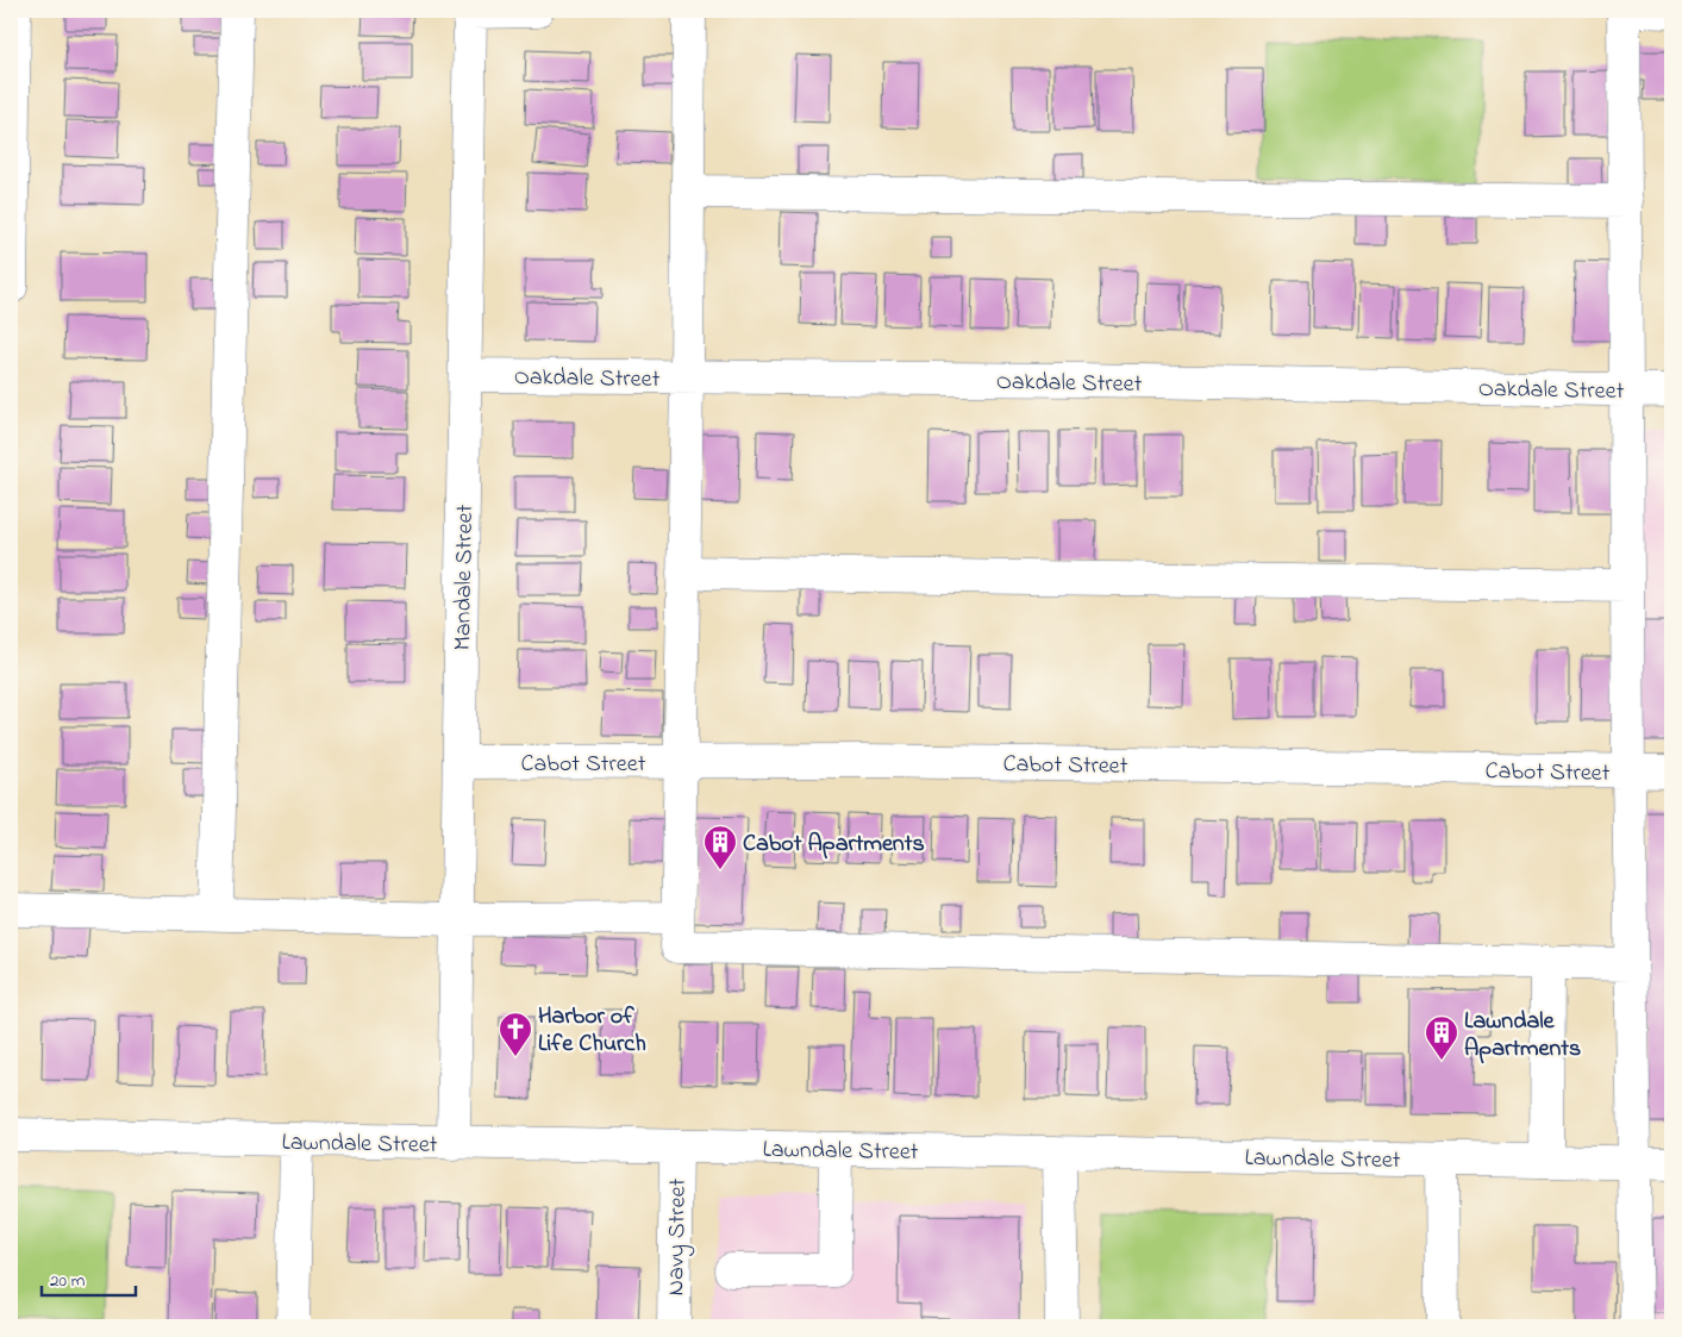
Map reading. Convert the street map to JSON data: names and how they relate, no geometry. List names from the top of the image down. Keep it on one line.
{"streets":{"street":["Oakdale Street","Mandale Street","Cabot Street","Lawndale Street","Navy Street"]},"crossings":[["Oakdale Street","Mandale Street"],["Mandale Street","Cabot Street"],["Mandale Street","Lawndale Street"],["Lawndale Street","Navy Street"]],"places":{"building":["Cabot Apartments","Lawndale Apartments"],"church":["Harbor of Life Church"]},"scale_bar":"20 m"}
